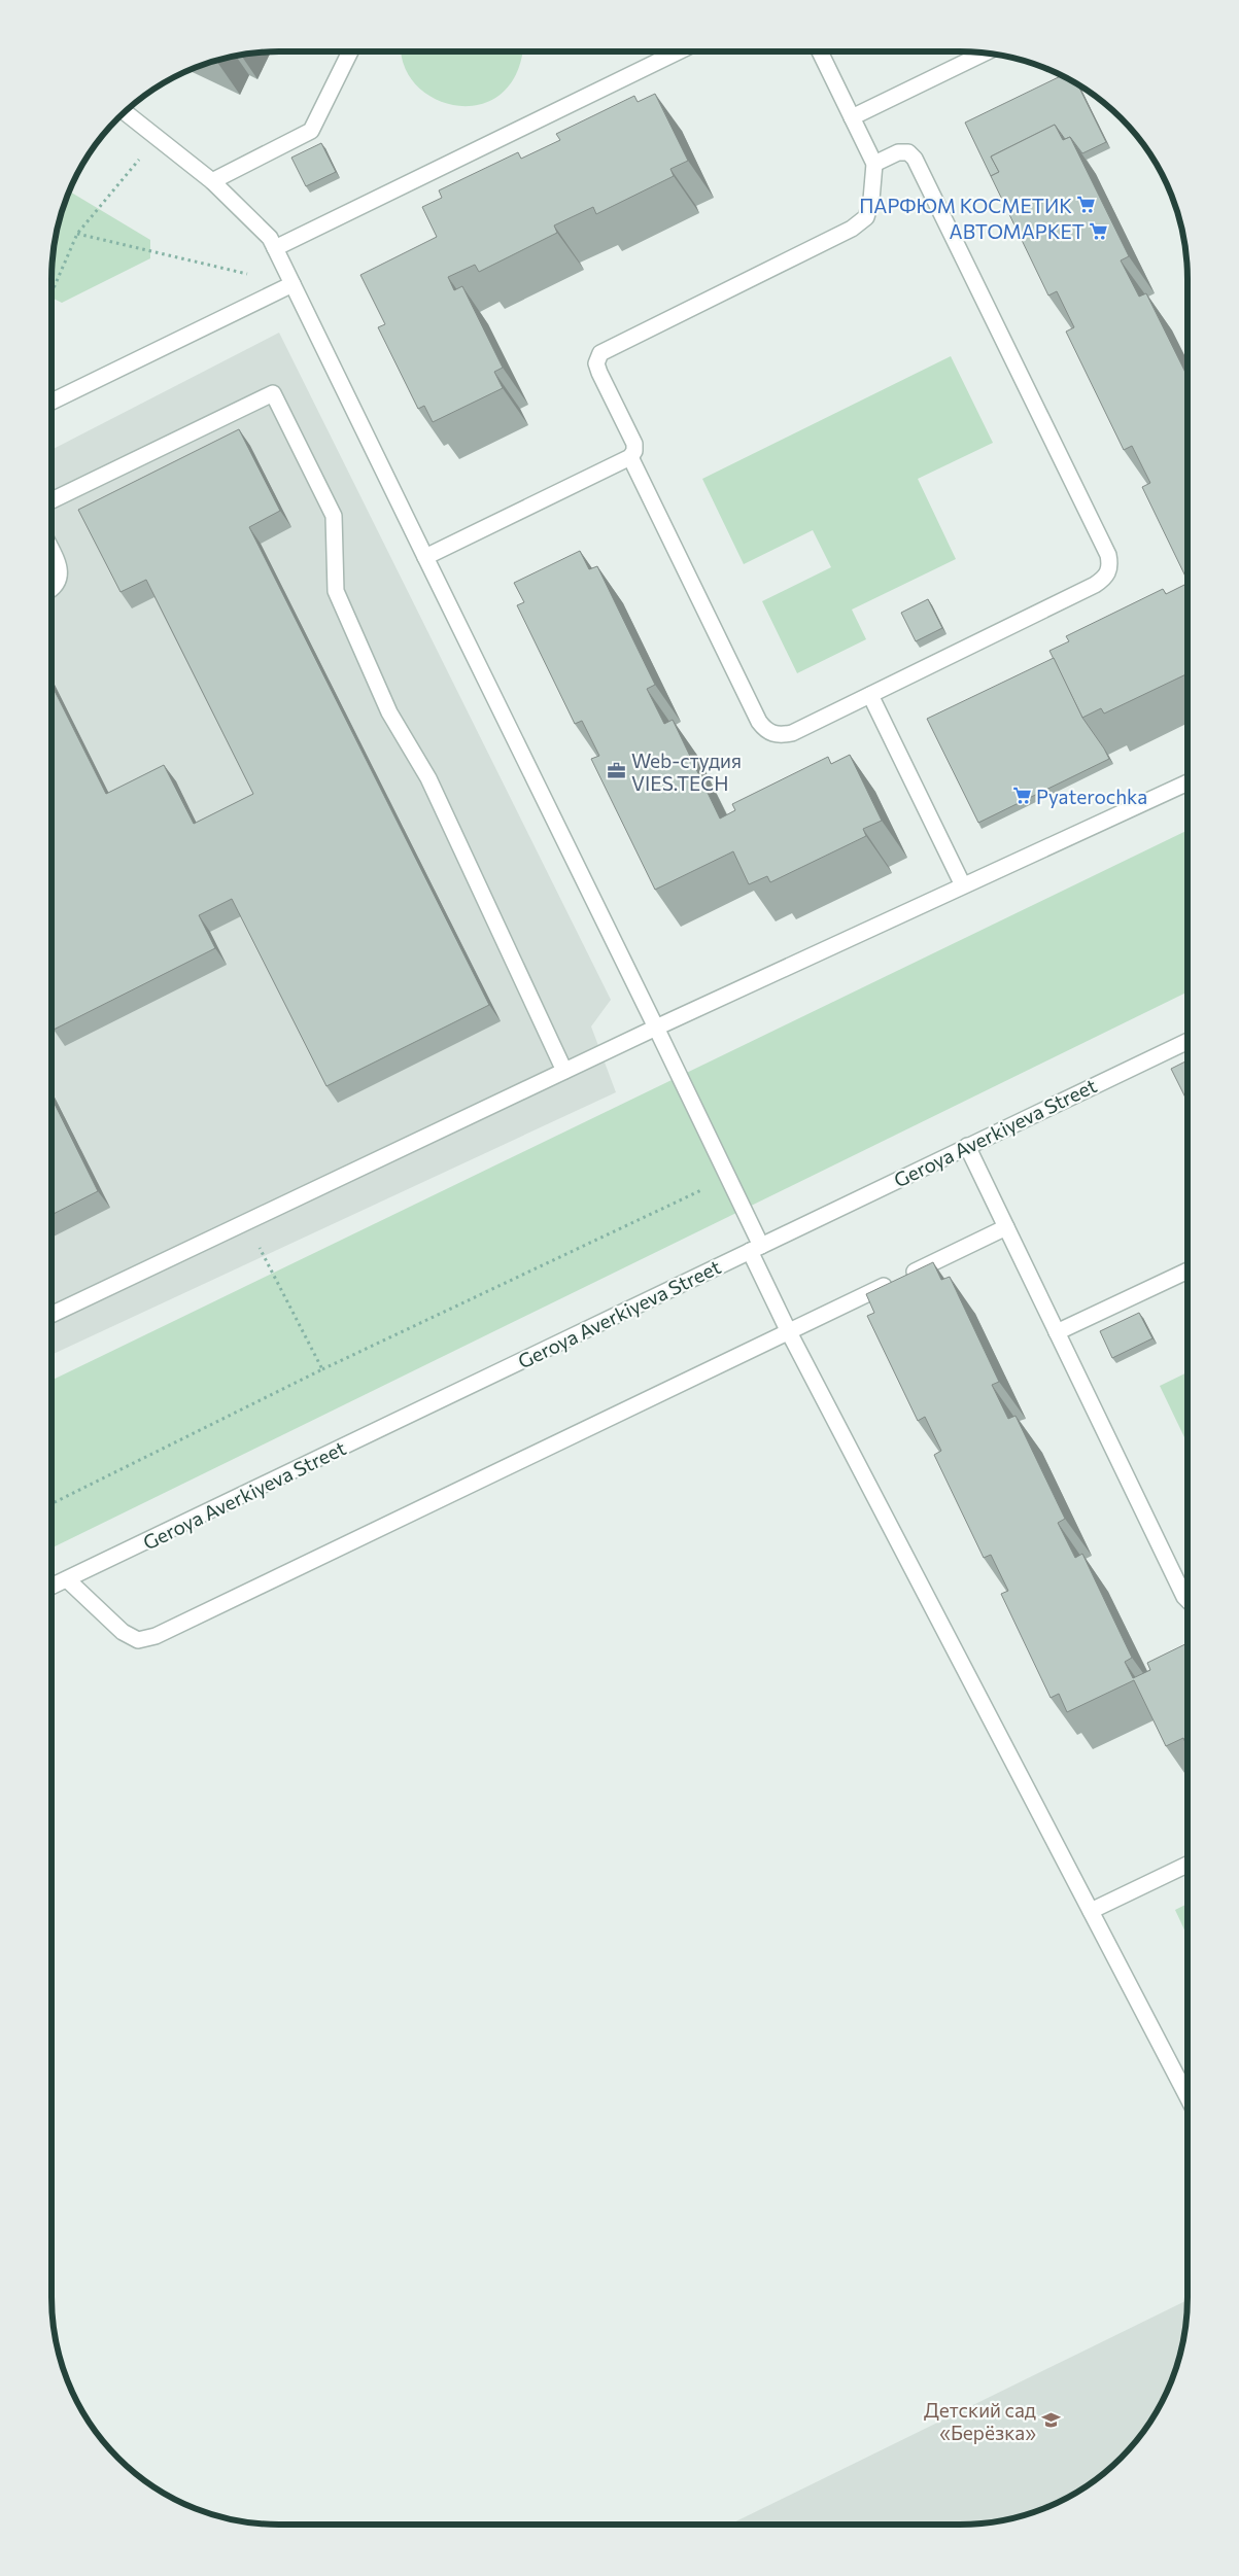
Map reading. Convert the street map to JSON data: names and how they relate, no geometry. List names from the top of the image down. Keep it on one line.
{"streets":{"street":["Geroya Averkiyeva Street"]},"places":{"supermarket":["ПАРФЮМ КОСМЕТИК","АВТОМАРКЕТ","Pyaterochka"],"office":["Web-студия VIES.TECH"],"school or university":["Детский сад «Берёзка»"]}}
